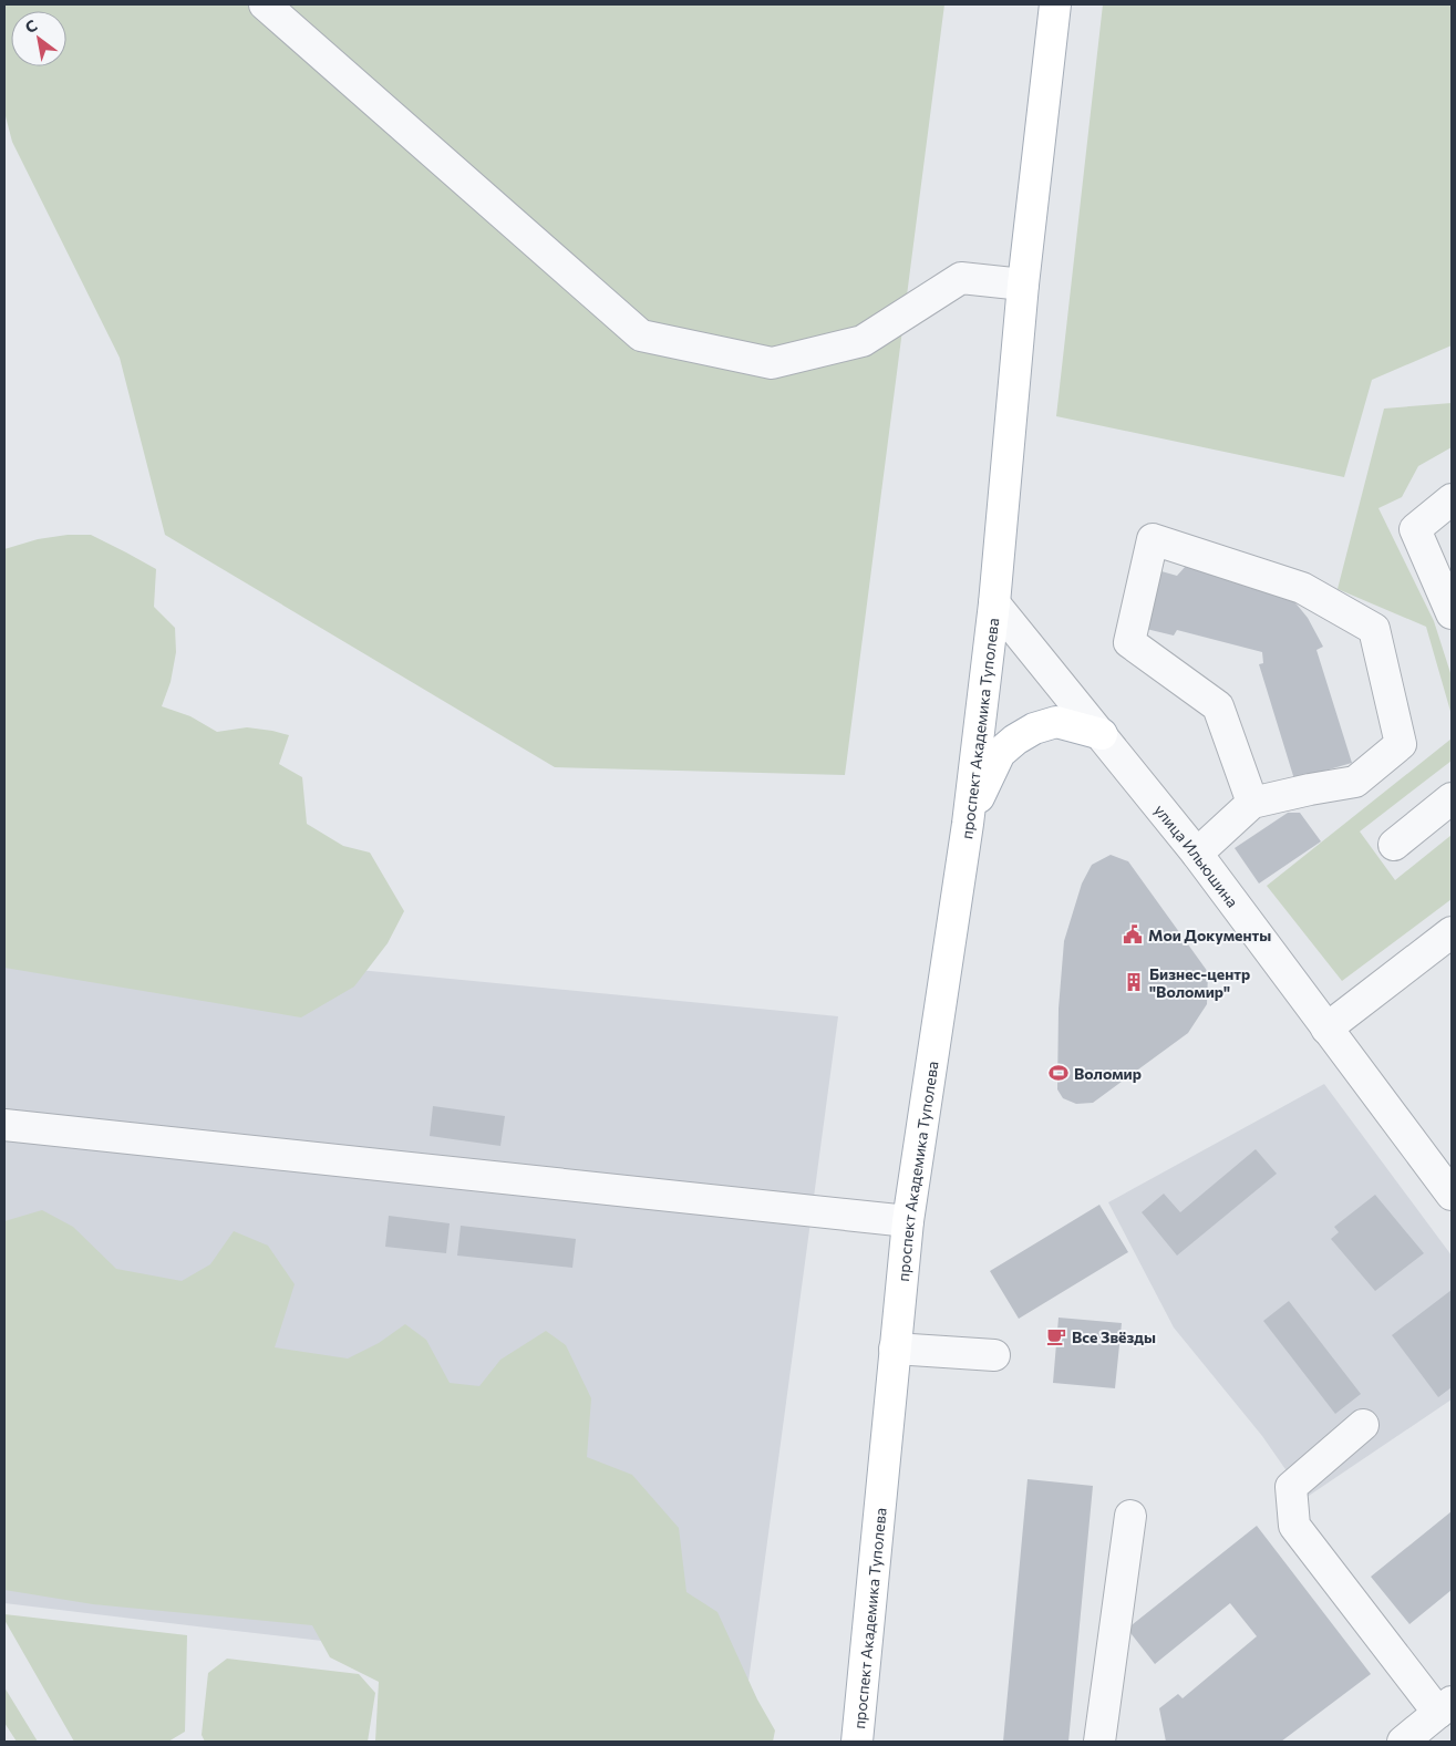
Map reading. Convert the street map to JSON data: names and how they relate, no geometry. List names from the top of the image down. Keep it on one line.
{"streets":{"main road":["проспект Академика Туполева"],"street":["улица Ильюшина"]},"crossings":[["проспект Академика Туполева","улица Ильюшина"]],"places":{"public building":["Мои Документы"],"building":["Бизнес-центр \"Воломир\""],"sports":["Воломир"],"cafe":["Все Звёзды"]},"north":"top left"}
